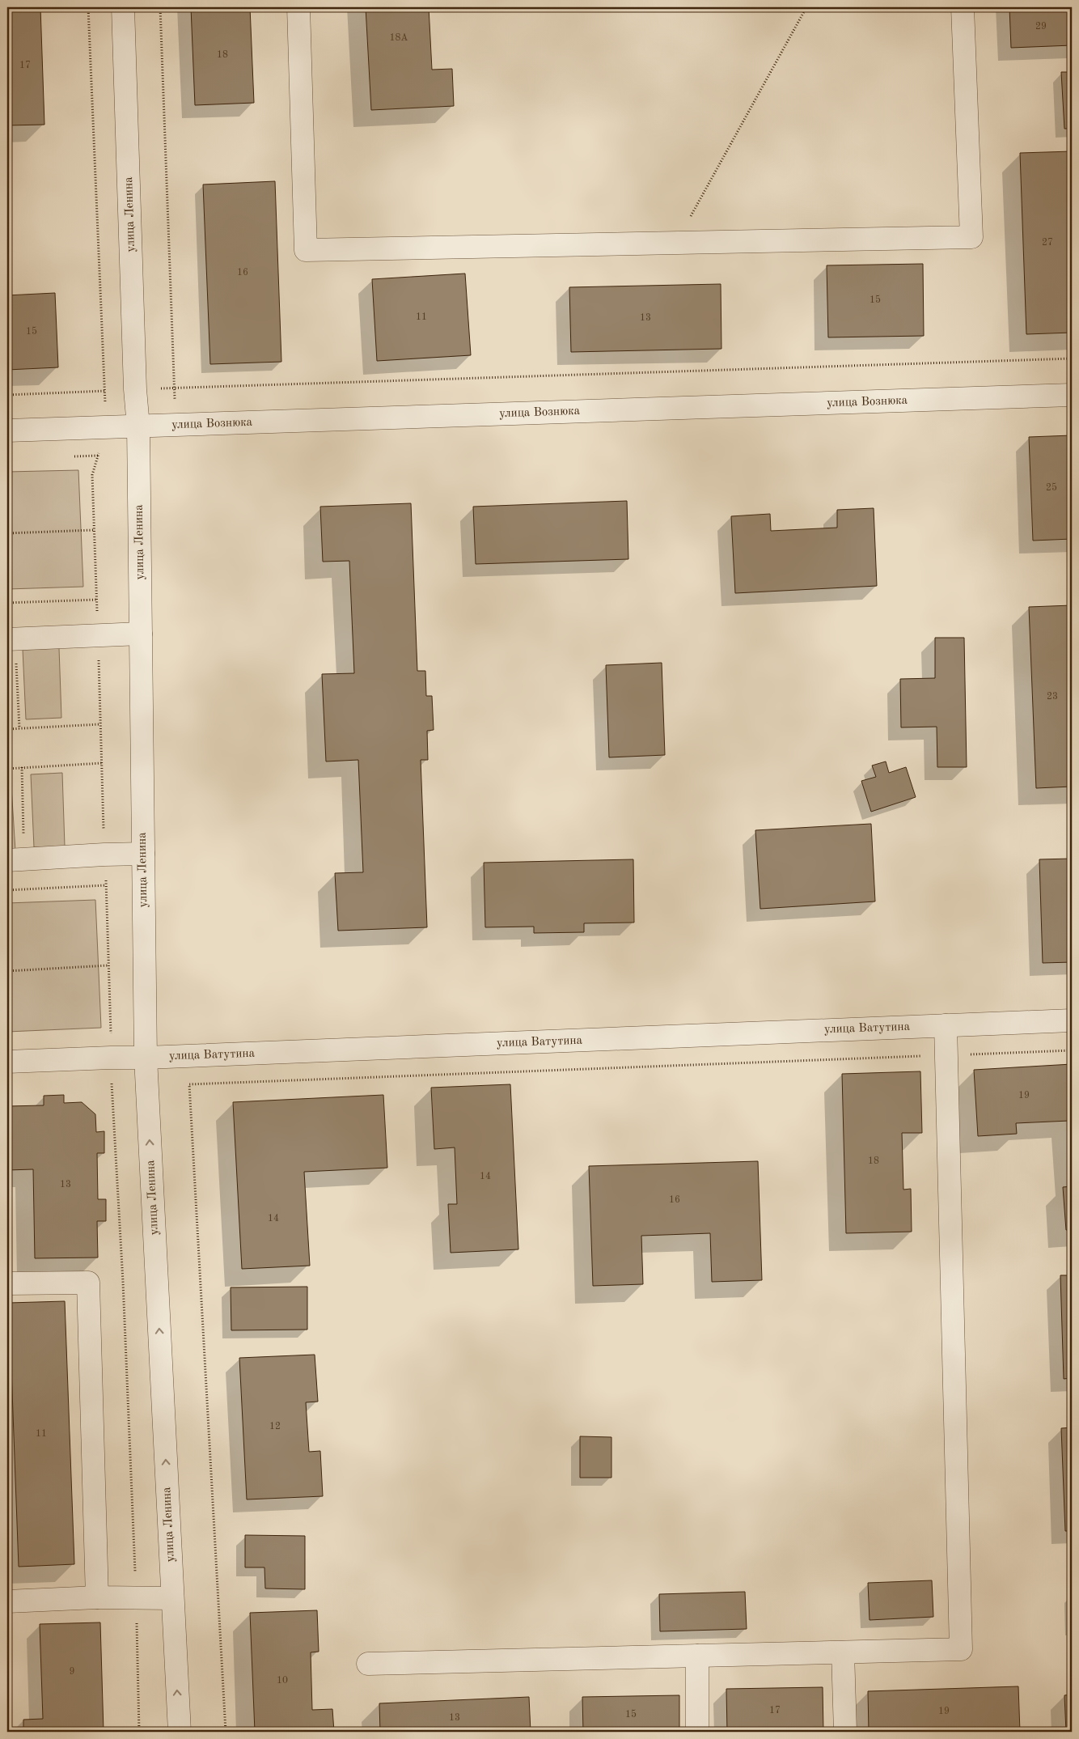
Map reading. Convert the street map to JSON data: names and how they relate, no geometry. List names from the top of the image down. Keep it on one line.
{"streets":{"street":["улица Ленина","улица Вознюка","улица Ватутина"]},"crossings":[["улица Ленина","улица Вознюка"],["улица Ленина","улица Ватутина"]],"one_way":["улица Ленина"],"house_numbers":["29","18А","18","17","27","16","15","11","13","15","25","23","19","18","14","13","16","14","12","11","9","10","17","19","15","13"]}
